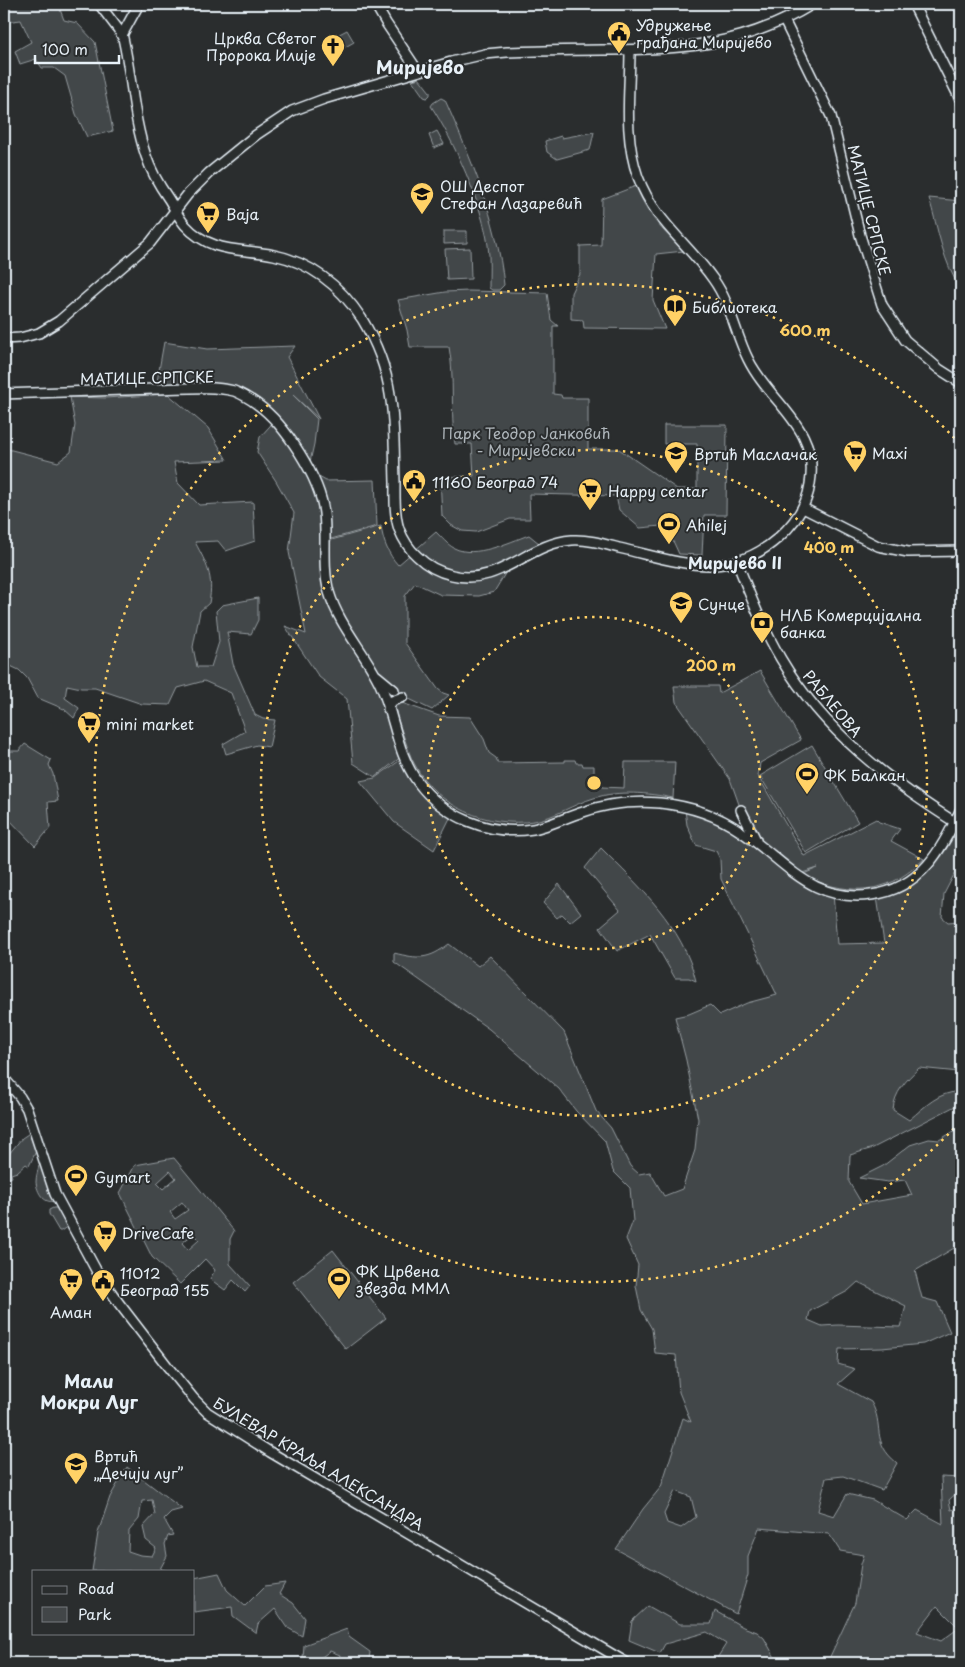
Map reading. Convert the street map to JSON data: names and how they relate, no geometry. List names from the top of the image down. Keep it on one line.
{"streets":{"main road":["МАТИЦЕ СРПСКЕ","РАБЛЕОВА","БУЛЕВАР КРАЉА АЛЕКСАНДРА"]},"crossings":[["МАТИЦЕ СРПСКЕ","РАБЛЕОВА"]],"districts":["Миријево","Миријево II","Мали Мокри Луг"],"parks":["Парк Теодор Јанковић - Миријевски"],"places":{"public building":["Удружење грађана Миријево","11160 Београд 74","11012 Београд 155"],"church":["Црква Светог Пророка Илије"],"school or university":["ОШ Деспот Стефан Лазаревић","Вртић Маслачак","Сунце","Вртић „Дечији луг”"],"supermarket":["Baja","Maxi","Happy centar","mini market","DriveCafe","Аман"],"library":["Библиотека"],"sports":["Ahilej","ФК Балкан","Gymart","ФК Црвена звезда ММЛ"],"bank":["НЛБ Комерцијална банка"]},"legend":["Road","Park"],"scale_bar":"100 m","rings":["600 m","400 m","200 m"]}
